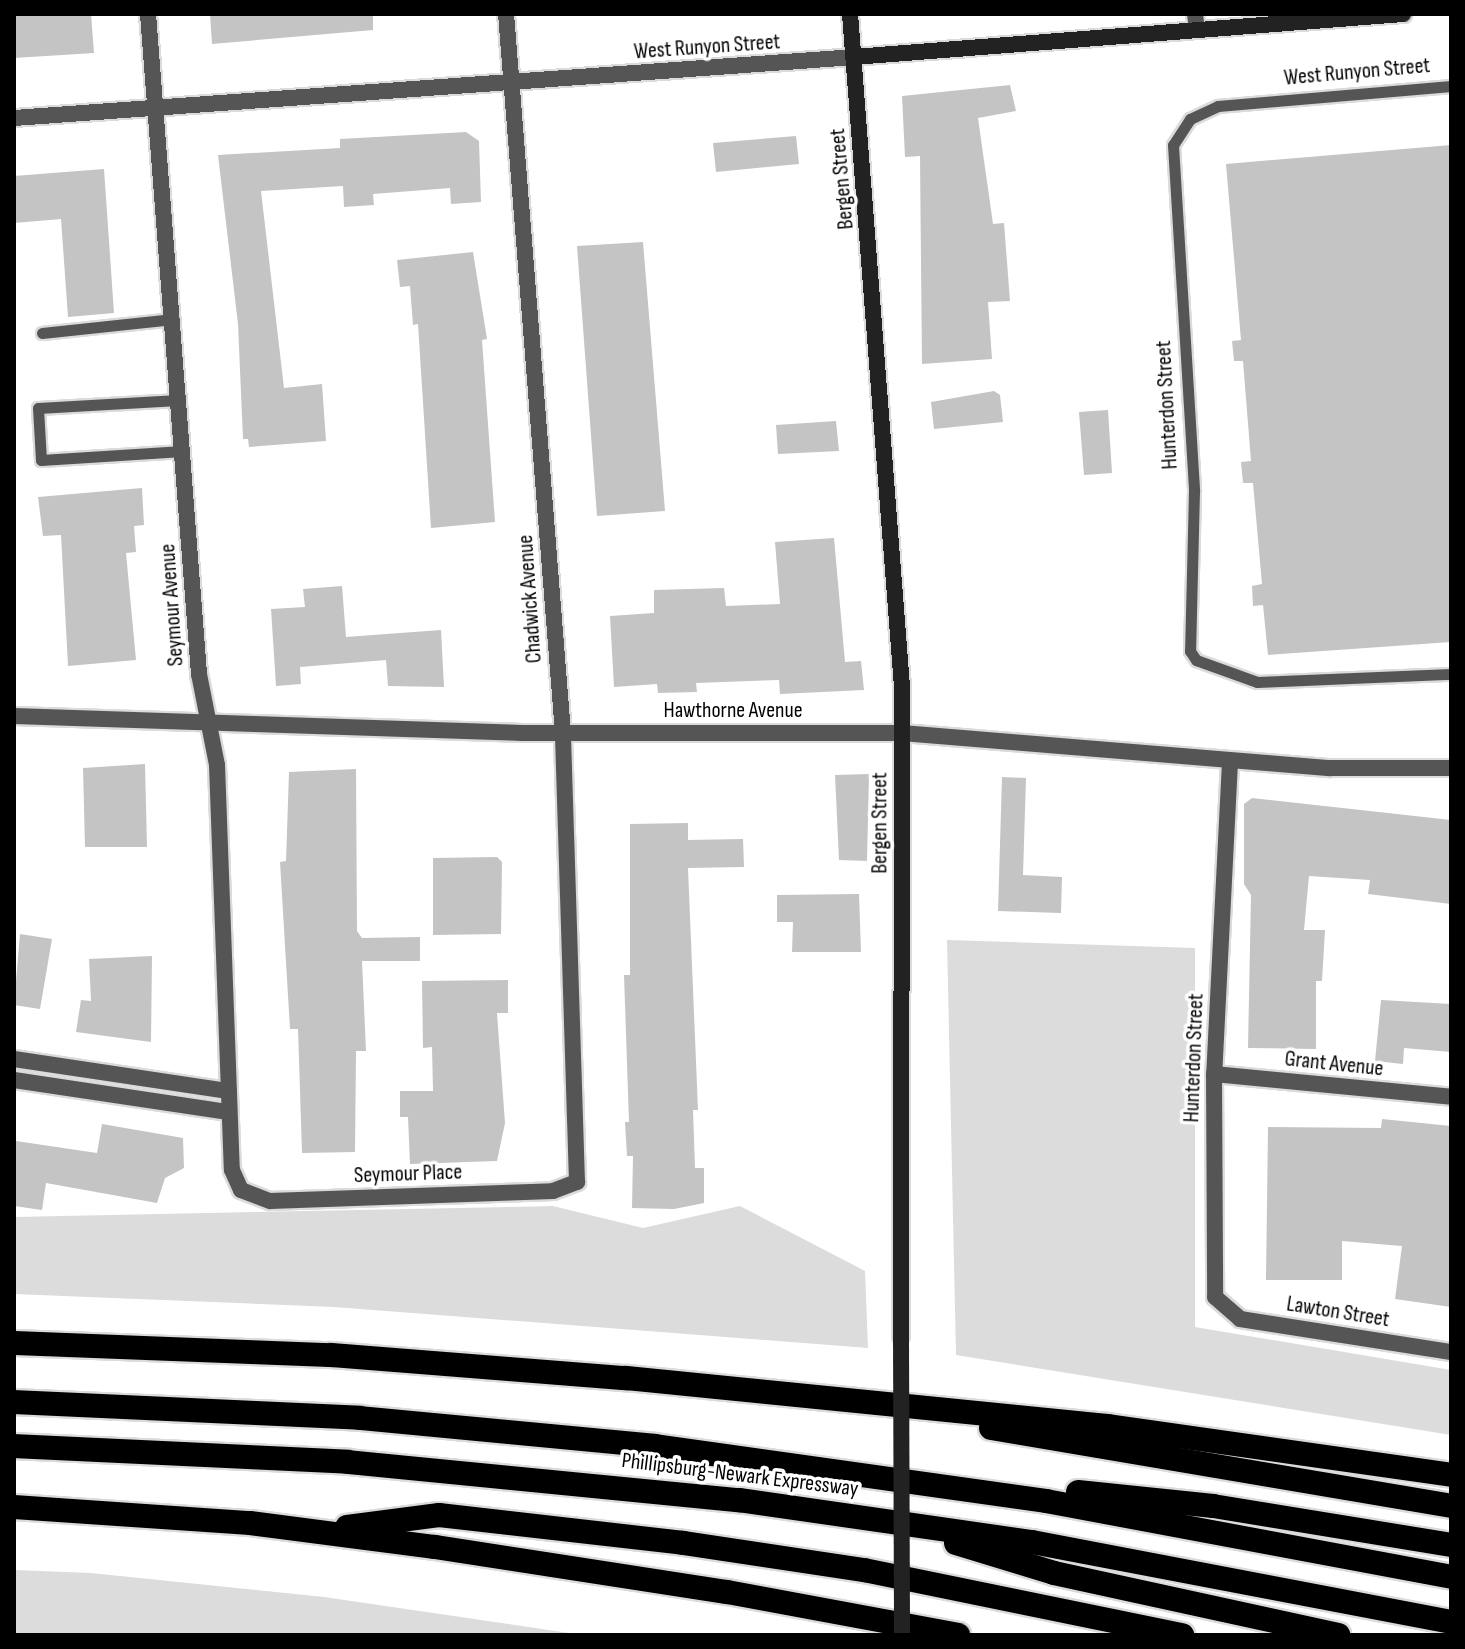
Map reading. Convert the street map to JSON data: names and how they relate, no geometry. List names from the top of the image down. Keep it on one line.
{"streets":{"highway":["Phillipsburg-Newark Expressway"],"main road":["West Runyon Street","Bergen Street"],"street":["Hunterdon Street","Chadwick Avenue","Seymour Avenue","Hawthorne Avenue","Grant Avenue","Seymour Place","Lawton Street"]},"crossings":[["West Runyon Street","Bergen Street"],["West Runyon Street","Hunterdon Street"],["West Runyon Street","Chadwick Avenue"],["West Runyon Street","Seymour Avenue"],["Bergen Street","Hawthorne Avenue"],["Hunterdon Street","Hawthorne Avenue"],["Hunterdon Street","Grant Avenue"],["Hunterdon Street","Lawton Street"],["Chadwick Avenue","Hawthorne Avenue"],["Chadwick Avenue","Seymour Place"],["Seymour Avenue","Hawthorne Avenue"],["Seymour Avenue","Seymour Place"]]}
